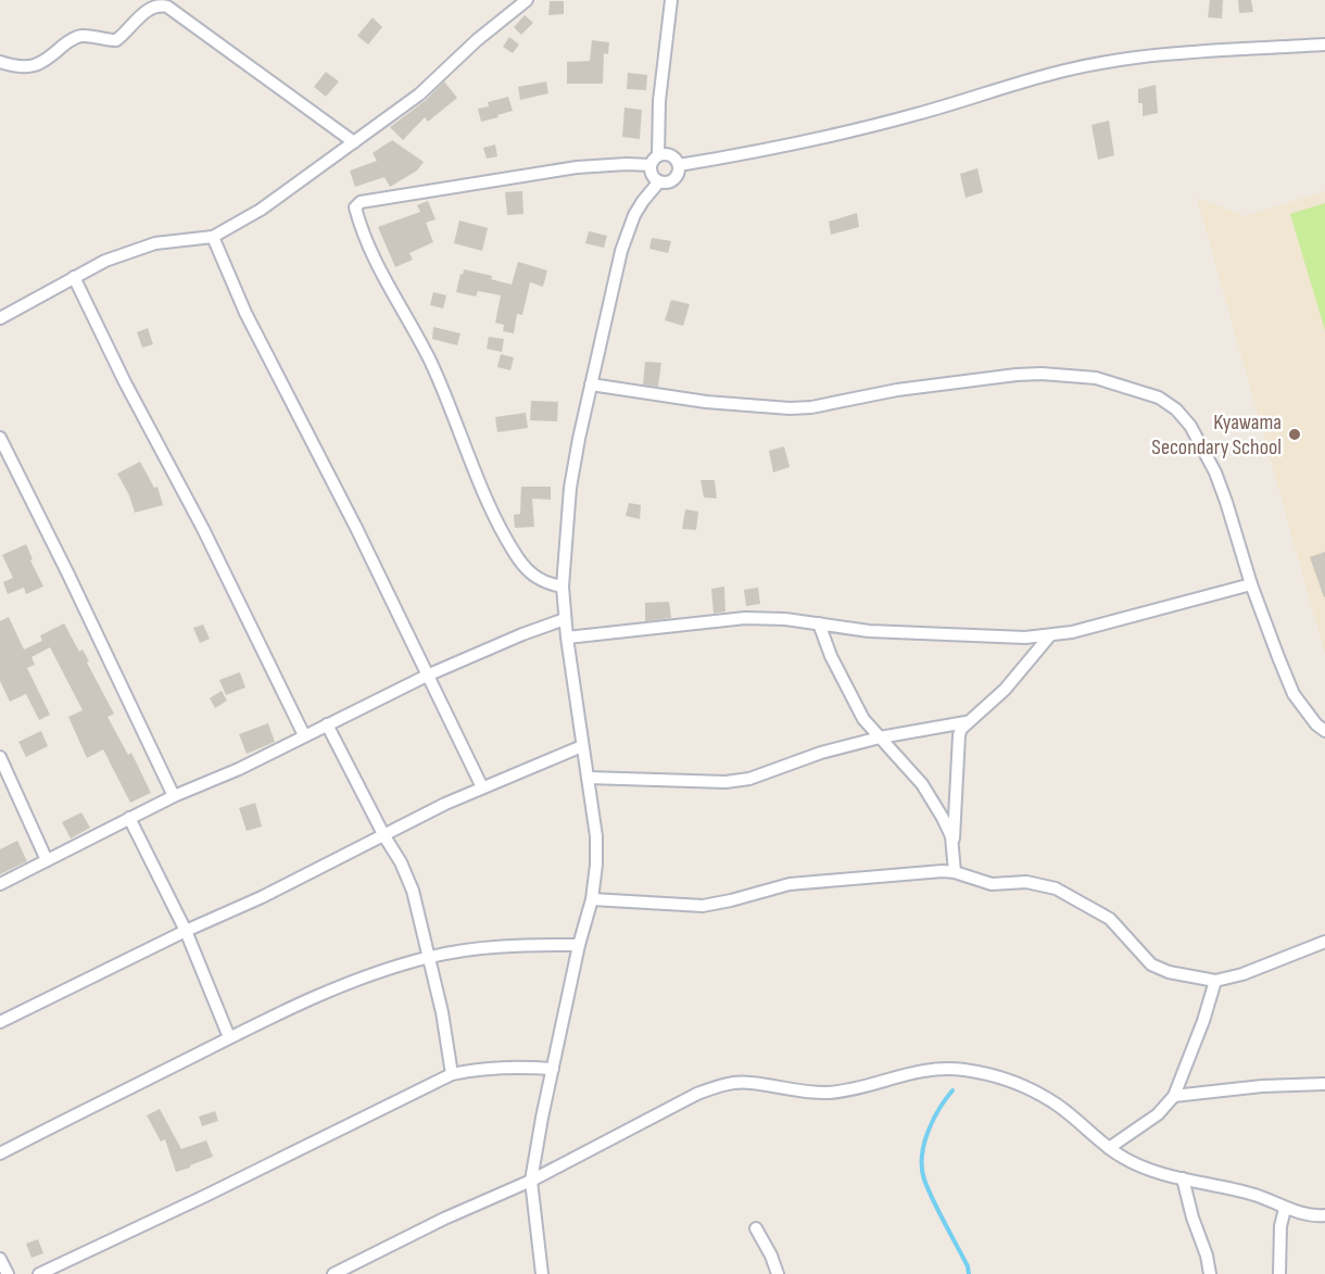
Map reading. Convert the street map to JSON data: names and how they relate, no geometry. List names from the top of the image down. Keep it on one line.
{"places":["Kyawama Secondary School"]}
